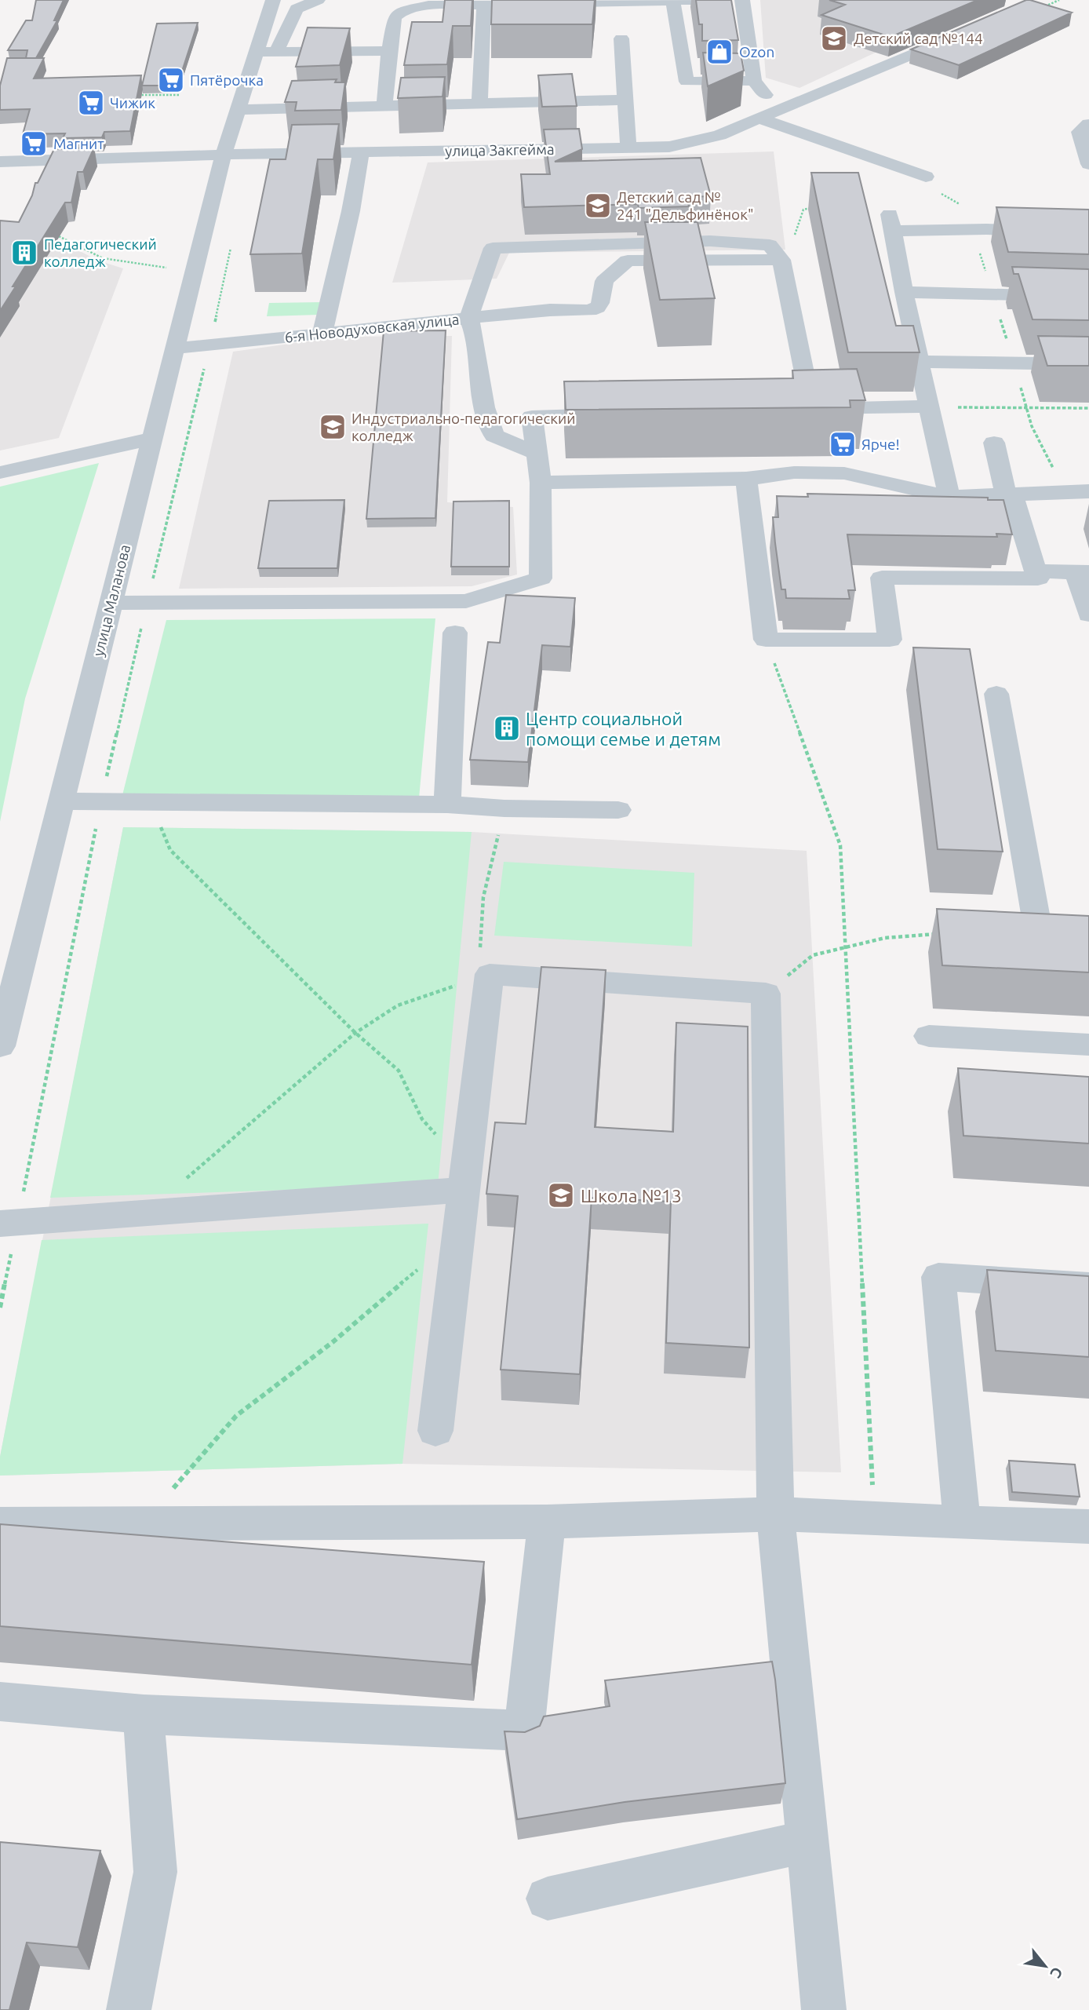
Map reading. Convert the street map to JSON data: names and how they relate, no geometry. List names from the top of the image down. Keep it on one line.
{"streets":{"street":["улица Закгейма","6-я Новодуховская улица","улица Маланова"]},"crossings":[["улица Закгейма","улица Маланова"],["6-я Новодуховская улица","улица Маланова"]],"places":{"school or university":["Детский сад №144","Детский сад № 241 \"Дельфинёнок\"","Индустриально-педагогический колледж","Школа №13"],"shop":["Ozon"],"supermarket":["Пятёрочка","Чижик","Магнит","Ярче!"],"building":["Педагогический колледж","Центр социальной помощи семье и детям"]},"north":"bottom right"}
